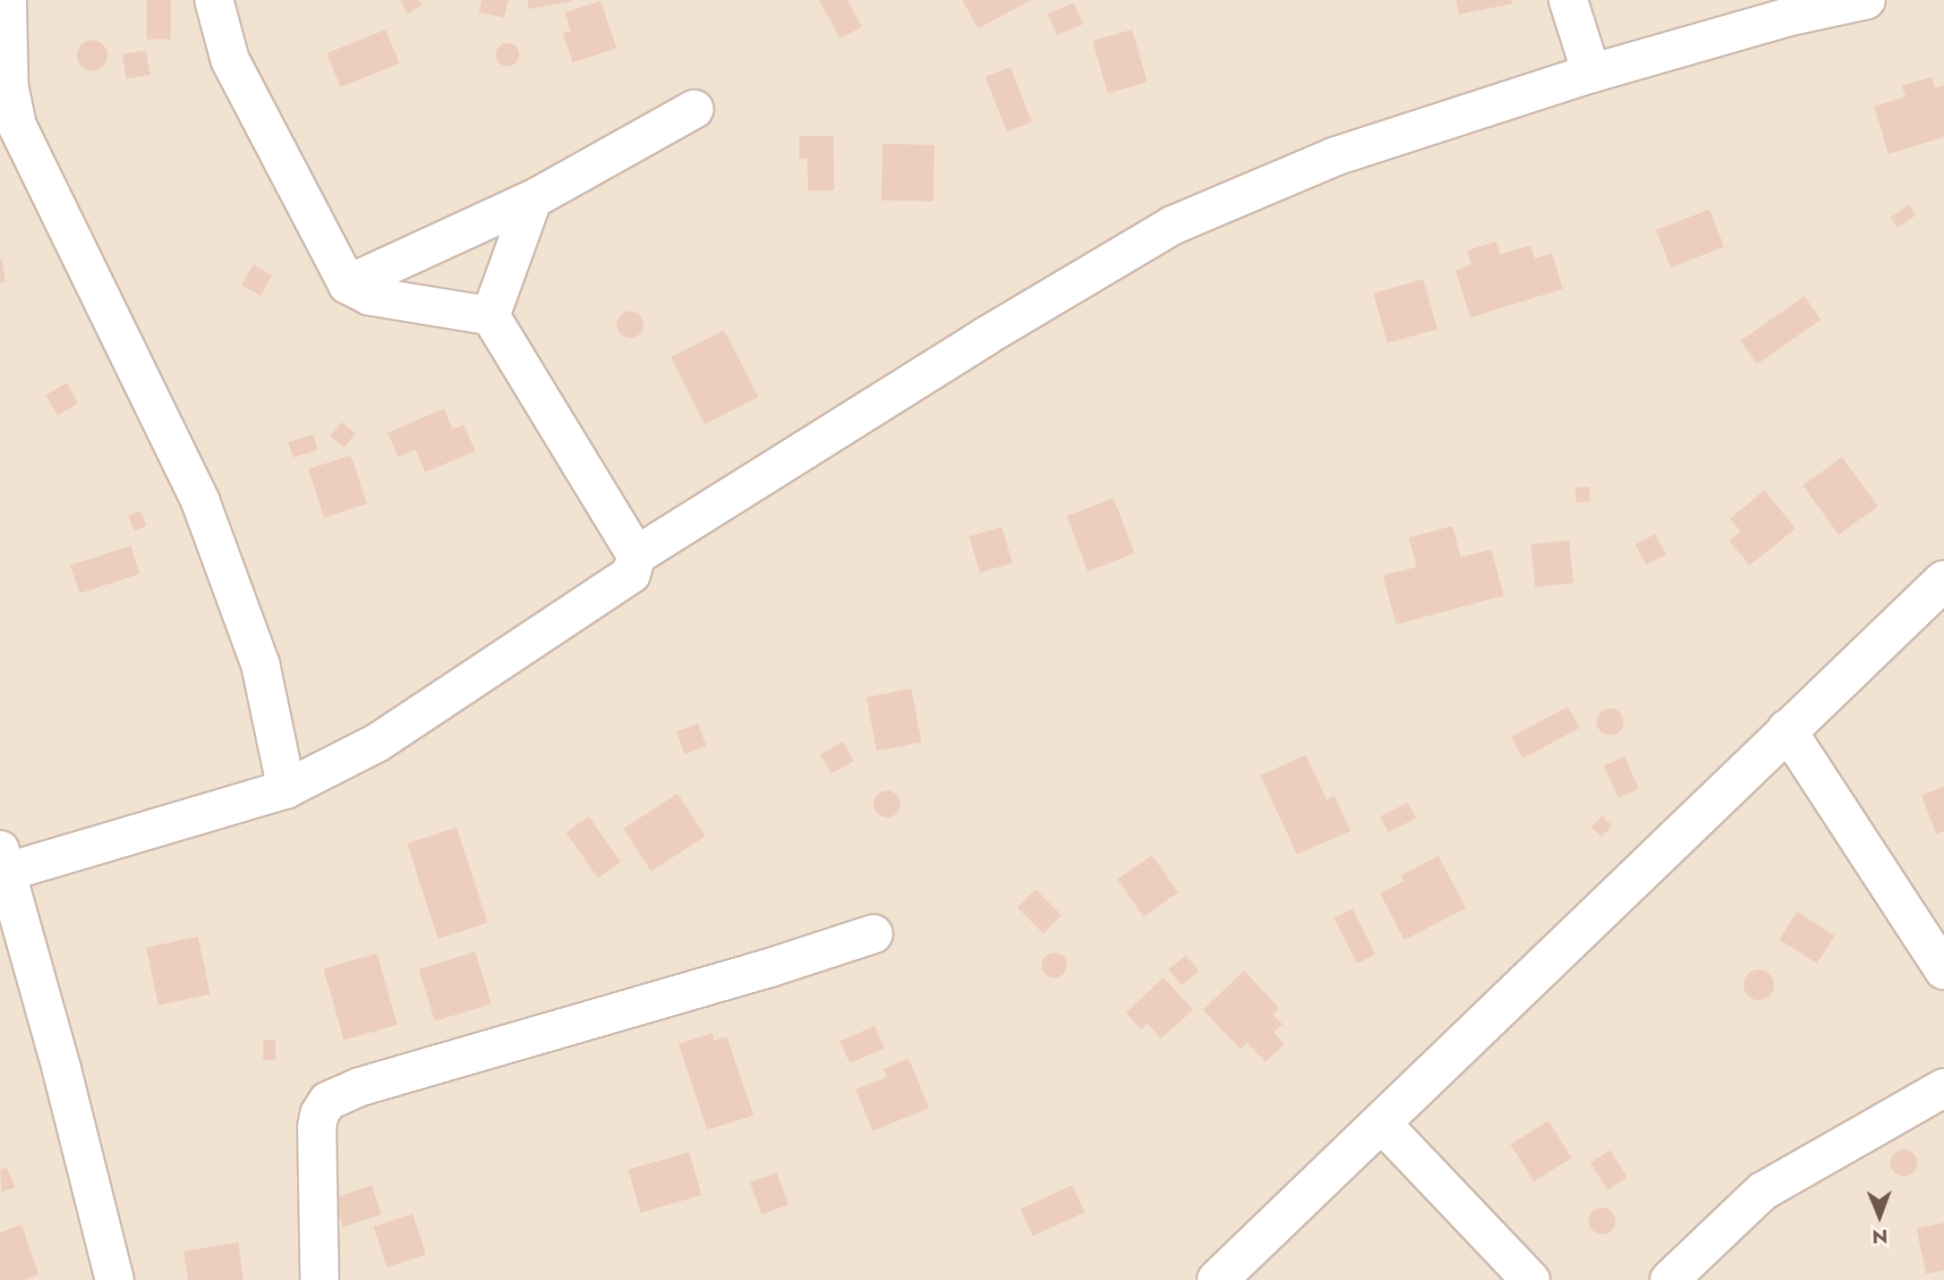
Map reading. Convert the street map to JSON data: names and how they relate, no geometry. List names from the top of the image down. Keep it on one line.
{"north":"bottom"}
